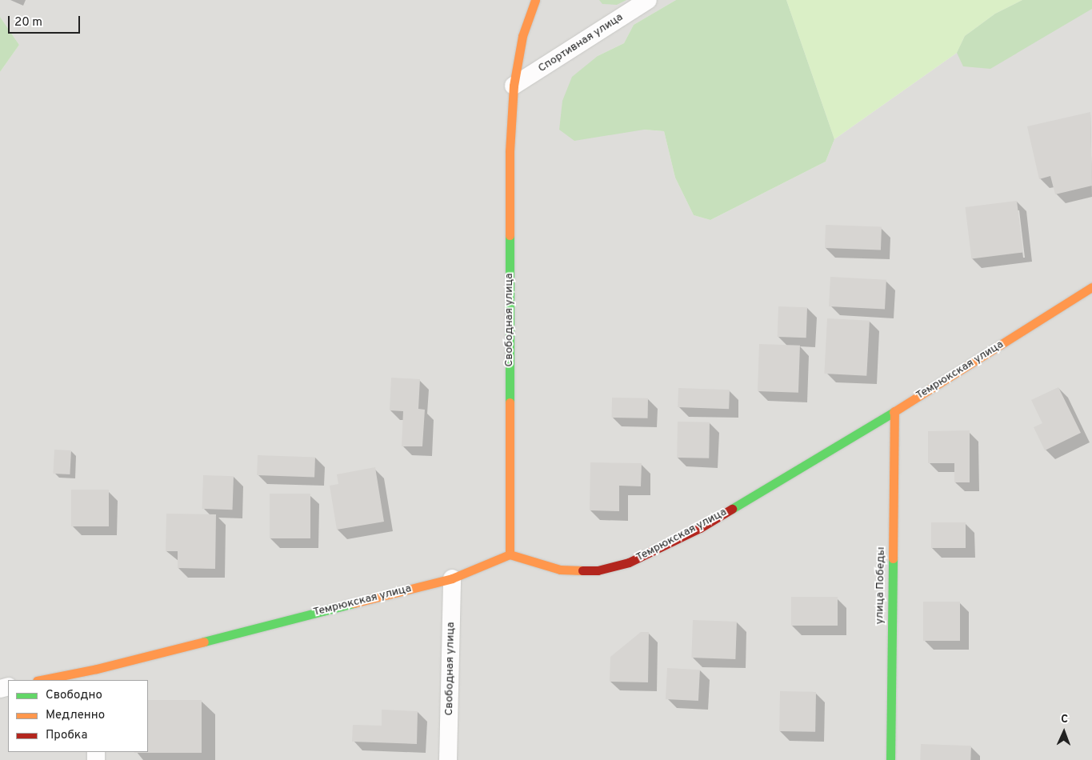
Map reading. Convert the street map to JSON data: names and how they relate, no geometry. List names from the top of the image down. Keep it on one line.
{"streets":{"street":["Спортивная улица","Свободная улица","Темрюкская улица","улица Победы"]},"crossings":[["Спортивная улица","Свободная улица"],["Свободная улица","Темрюкская улица"],["Темрюкская улица","улица Победы"]],"legend":["Свободно","Медленно","Пробка"],"scale_bar":"20 m","north":"top"}
